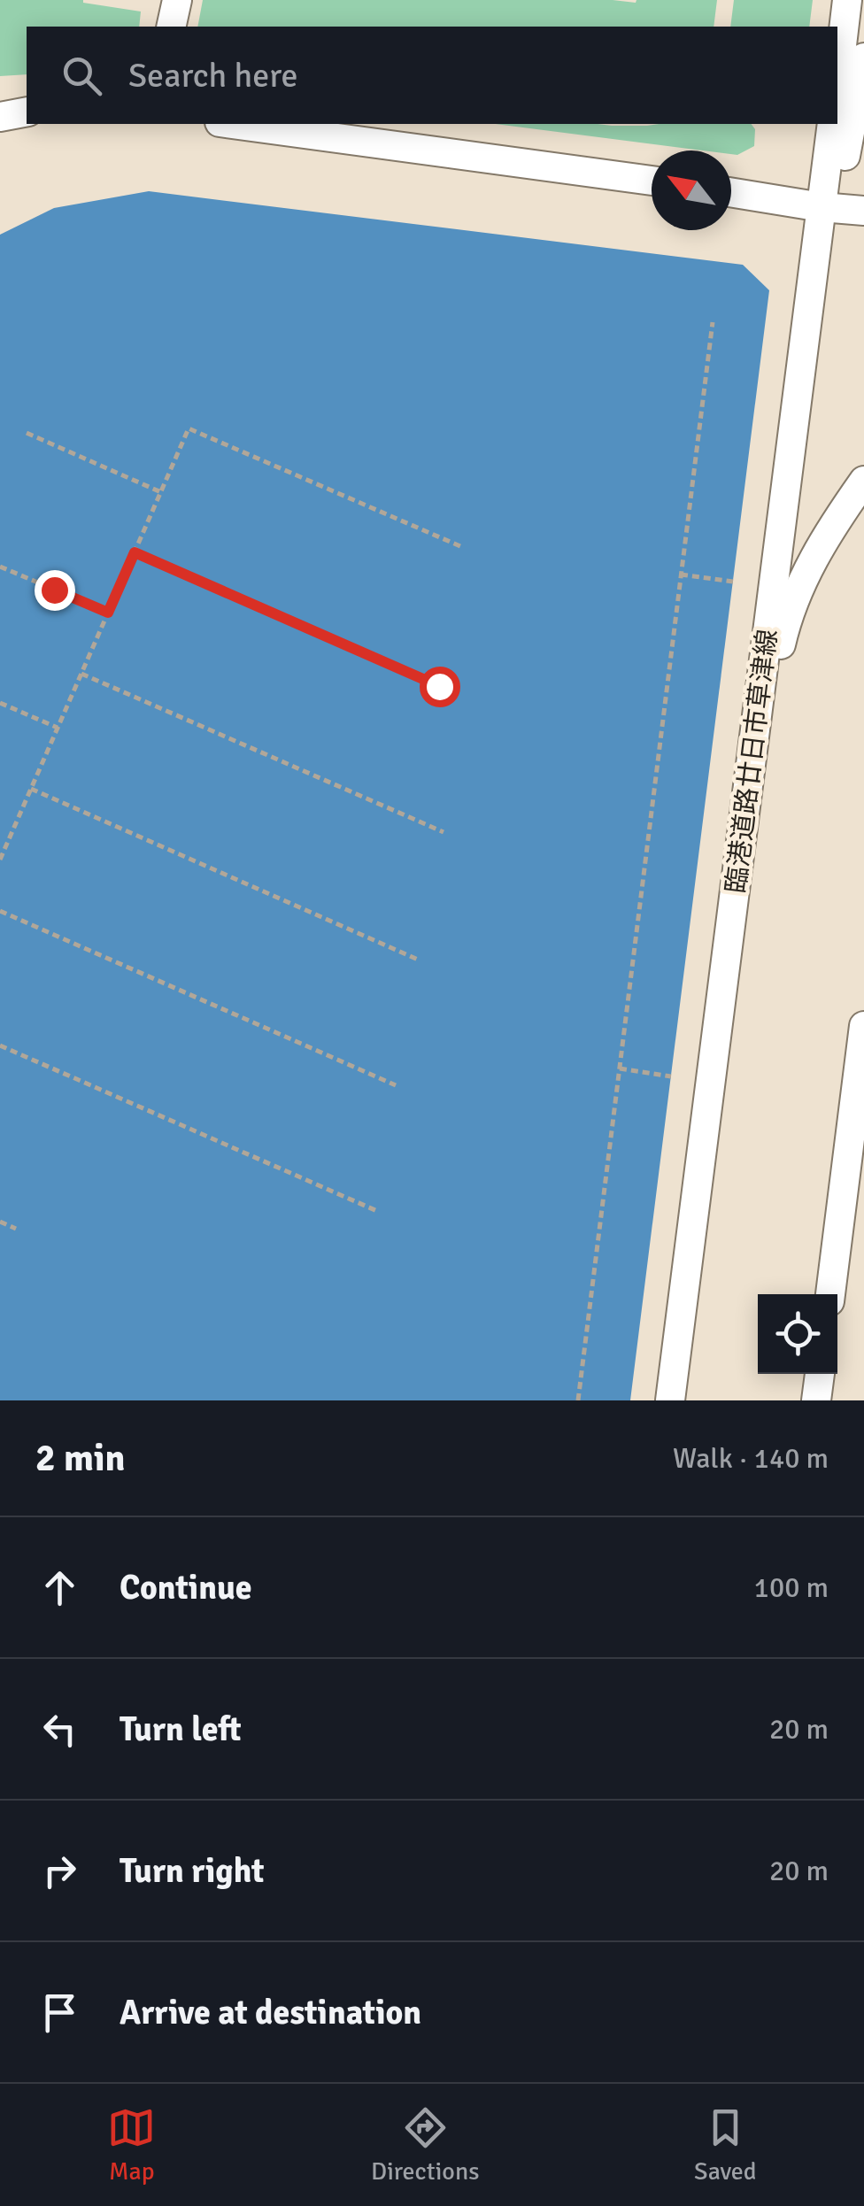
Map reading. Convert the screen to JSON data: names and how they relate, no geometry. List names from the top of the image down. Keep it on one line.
{"streets":{"street":["臨港道路廿日市草津線"]},"north":"top left","page":{"search":"Search here","heading":["2 min","Walk · 140 m"],"list":[["Continue","100 m"],["Turn left","20 m"],["Turn right","20 m"],"Arrive at destination"],"nav":["Map","Directions","Saved"]}}
